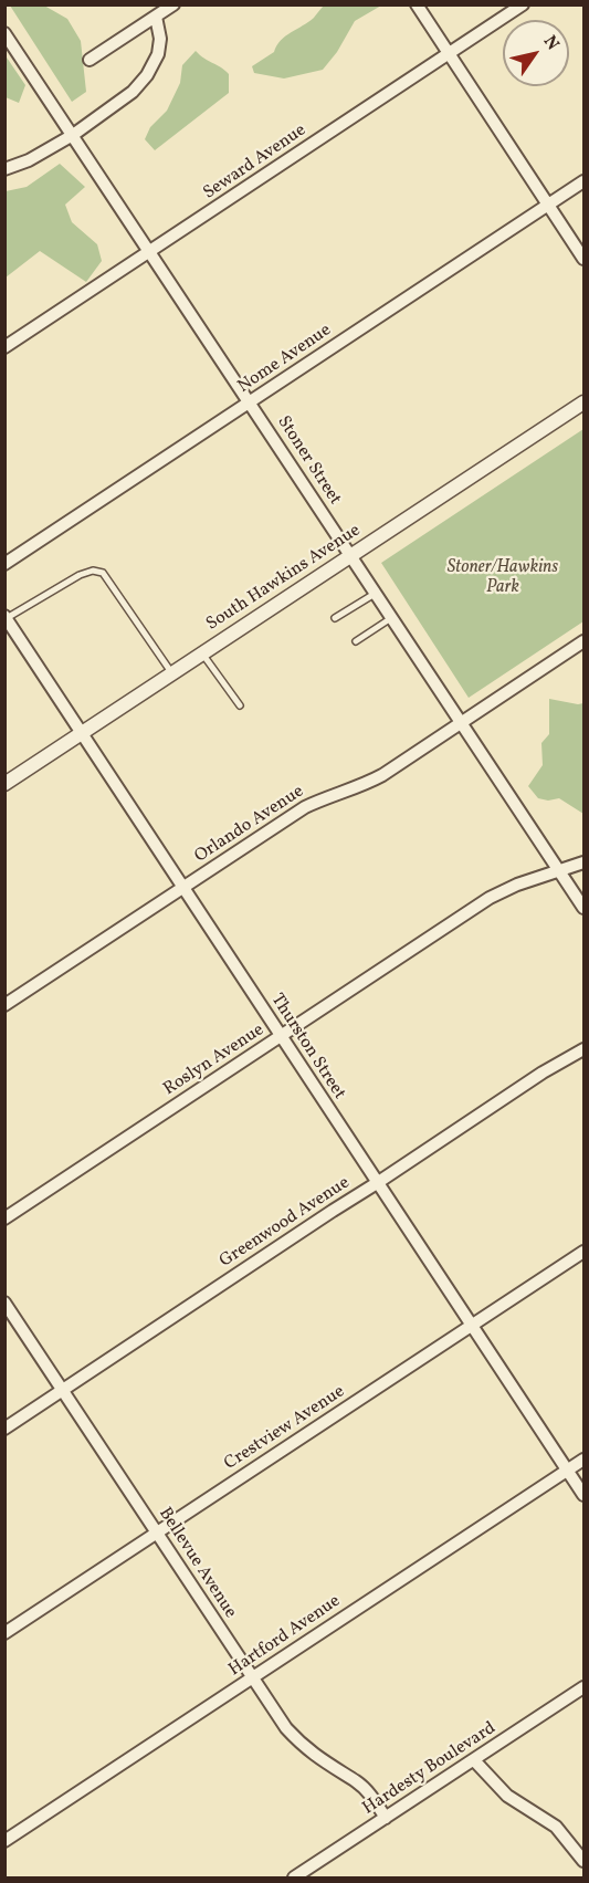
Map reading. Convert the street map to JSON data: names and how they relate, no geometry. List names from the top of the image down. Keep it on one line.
{"streets":{"street":["Seward Avenue","Nome Avenue","Stoner Street","South Hawkins Avenue","Orlando Avenue","Thurston Street","Roslyn Avenue","Greenwood Avenue","Crestview Avenue","Bellevue Avenue","Hartford Avenue","Hardesty Boulevard"]},"crossings":[["Seward Avenue","Stoner Street"],["Nome Avenue","Stoner Street"],["Stoner Street","South Hawkins Avenue"],["Stoner Street","Orlando Avenue"],["Stoner Street","Roslyn Avenue"],["South Hawkins Avenue","Thurston Street"],["Orlando Avenue","Thurston Street"],["Thurston Street","Roslyn Avenue"],["Thurston Street","Greenwood Avenue"],["Thurston Street","Crestview Avenue"],["Thurston Street","Hartford Avenue"],["Greenwood Avenue","Bellevue Avenue"],["Crestview Avenue","Bellevue Avenue"],["Bellevue Avenue","Hartford Avenue"],["Bellevue Avenue","Hardesty Boulevard"]],"parks":["Stoner/Hawkins Park"],"north":"top right"}
